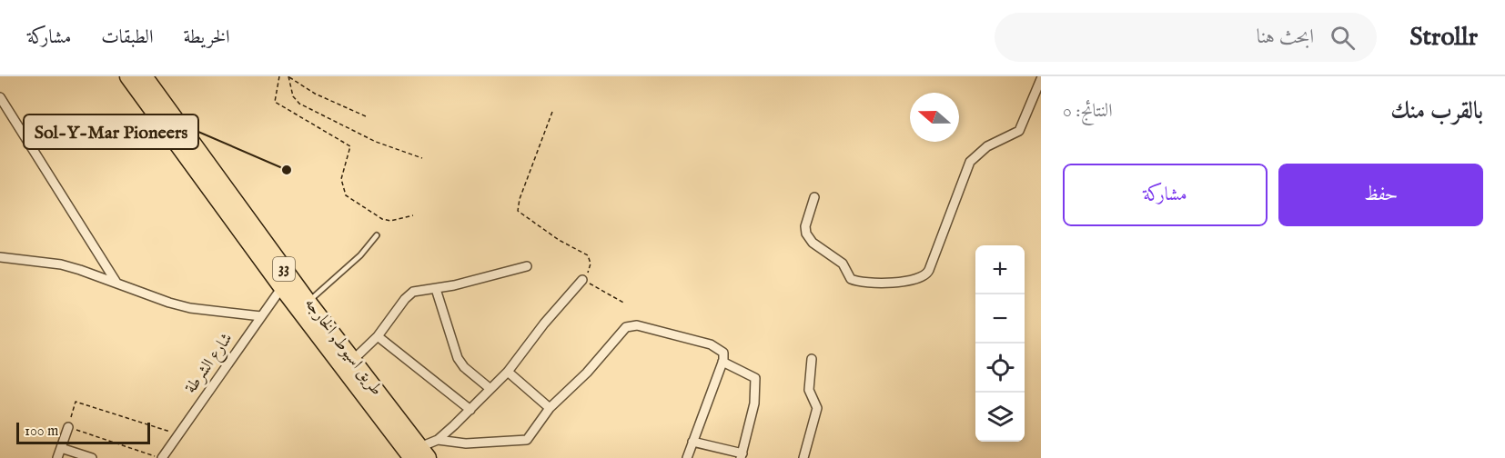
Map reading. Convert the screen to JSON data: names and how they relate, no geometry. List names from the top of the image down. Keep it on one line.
{"streets":{"highway":["33","طريق اسيوط, الخارجه"],"street":["شارع الشرطة"]},"crossings":[["طريق اسيوط, الخارجه","شارع الشرطة"]],"places":["Sol-Y-Mar Pioneers"],"scale_bar":"100 m","north":"left","page":{"header":"Strollr","search":"ابحث هنا","nav":["الخريطة","الطبقات","مشاركة"],"heading":["بالقرب منك","النتائج: 0"],"buttons":["حفظ","مشاركة"],"map_buttons":["+","−"],"scale":"100 m"}}
